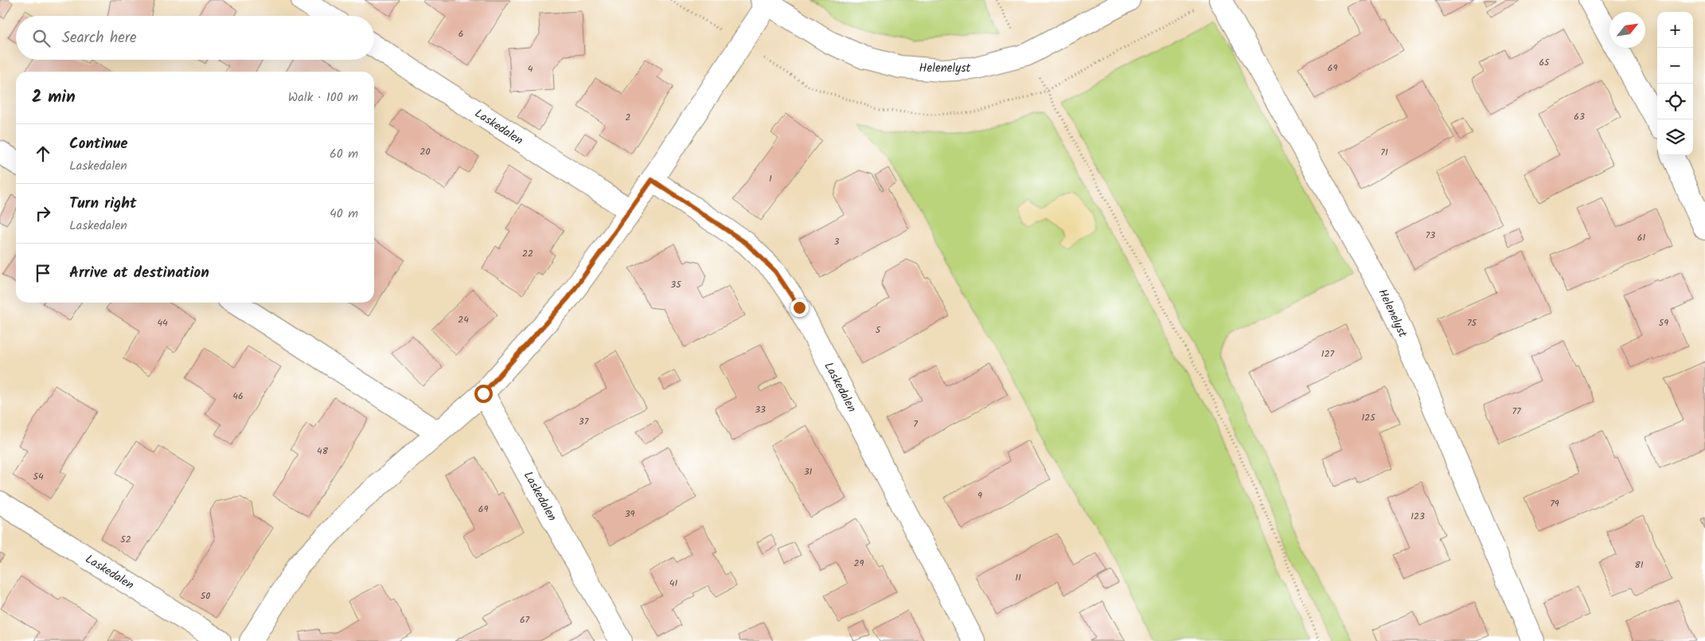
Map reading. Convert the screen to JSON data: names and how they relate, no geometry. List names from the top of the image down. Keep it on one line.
{"streets":{"street":["Helenelyst","Laskedalen"]},"house_numbers":["6","65","69","4","63","2","20","71","1","73","61","3","22","35","24","44","75","59","5","127","46","33","77","125","37","7","48","31","54","9","79","69","39","123","52","29","81","11","41","50","67"],"north":"top right","page":{"map_buttons":["+","−"],"search":"Search here","heading":["2 min","Walk · 100 m"],"list":[["Continue","Laskedalen","60 m"],["Turn right","Laskedalen","40 m"],"Arrive at destination"]}}
